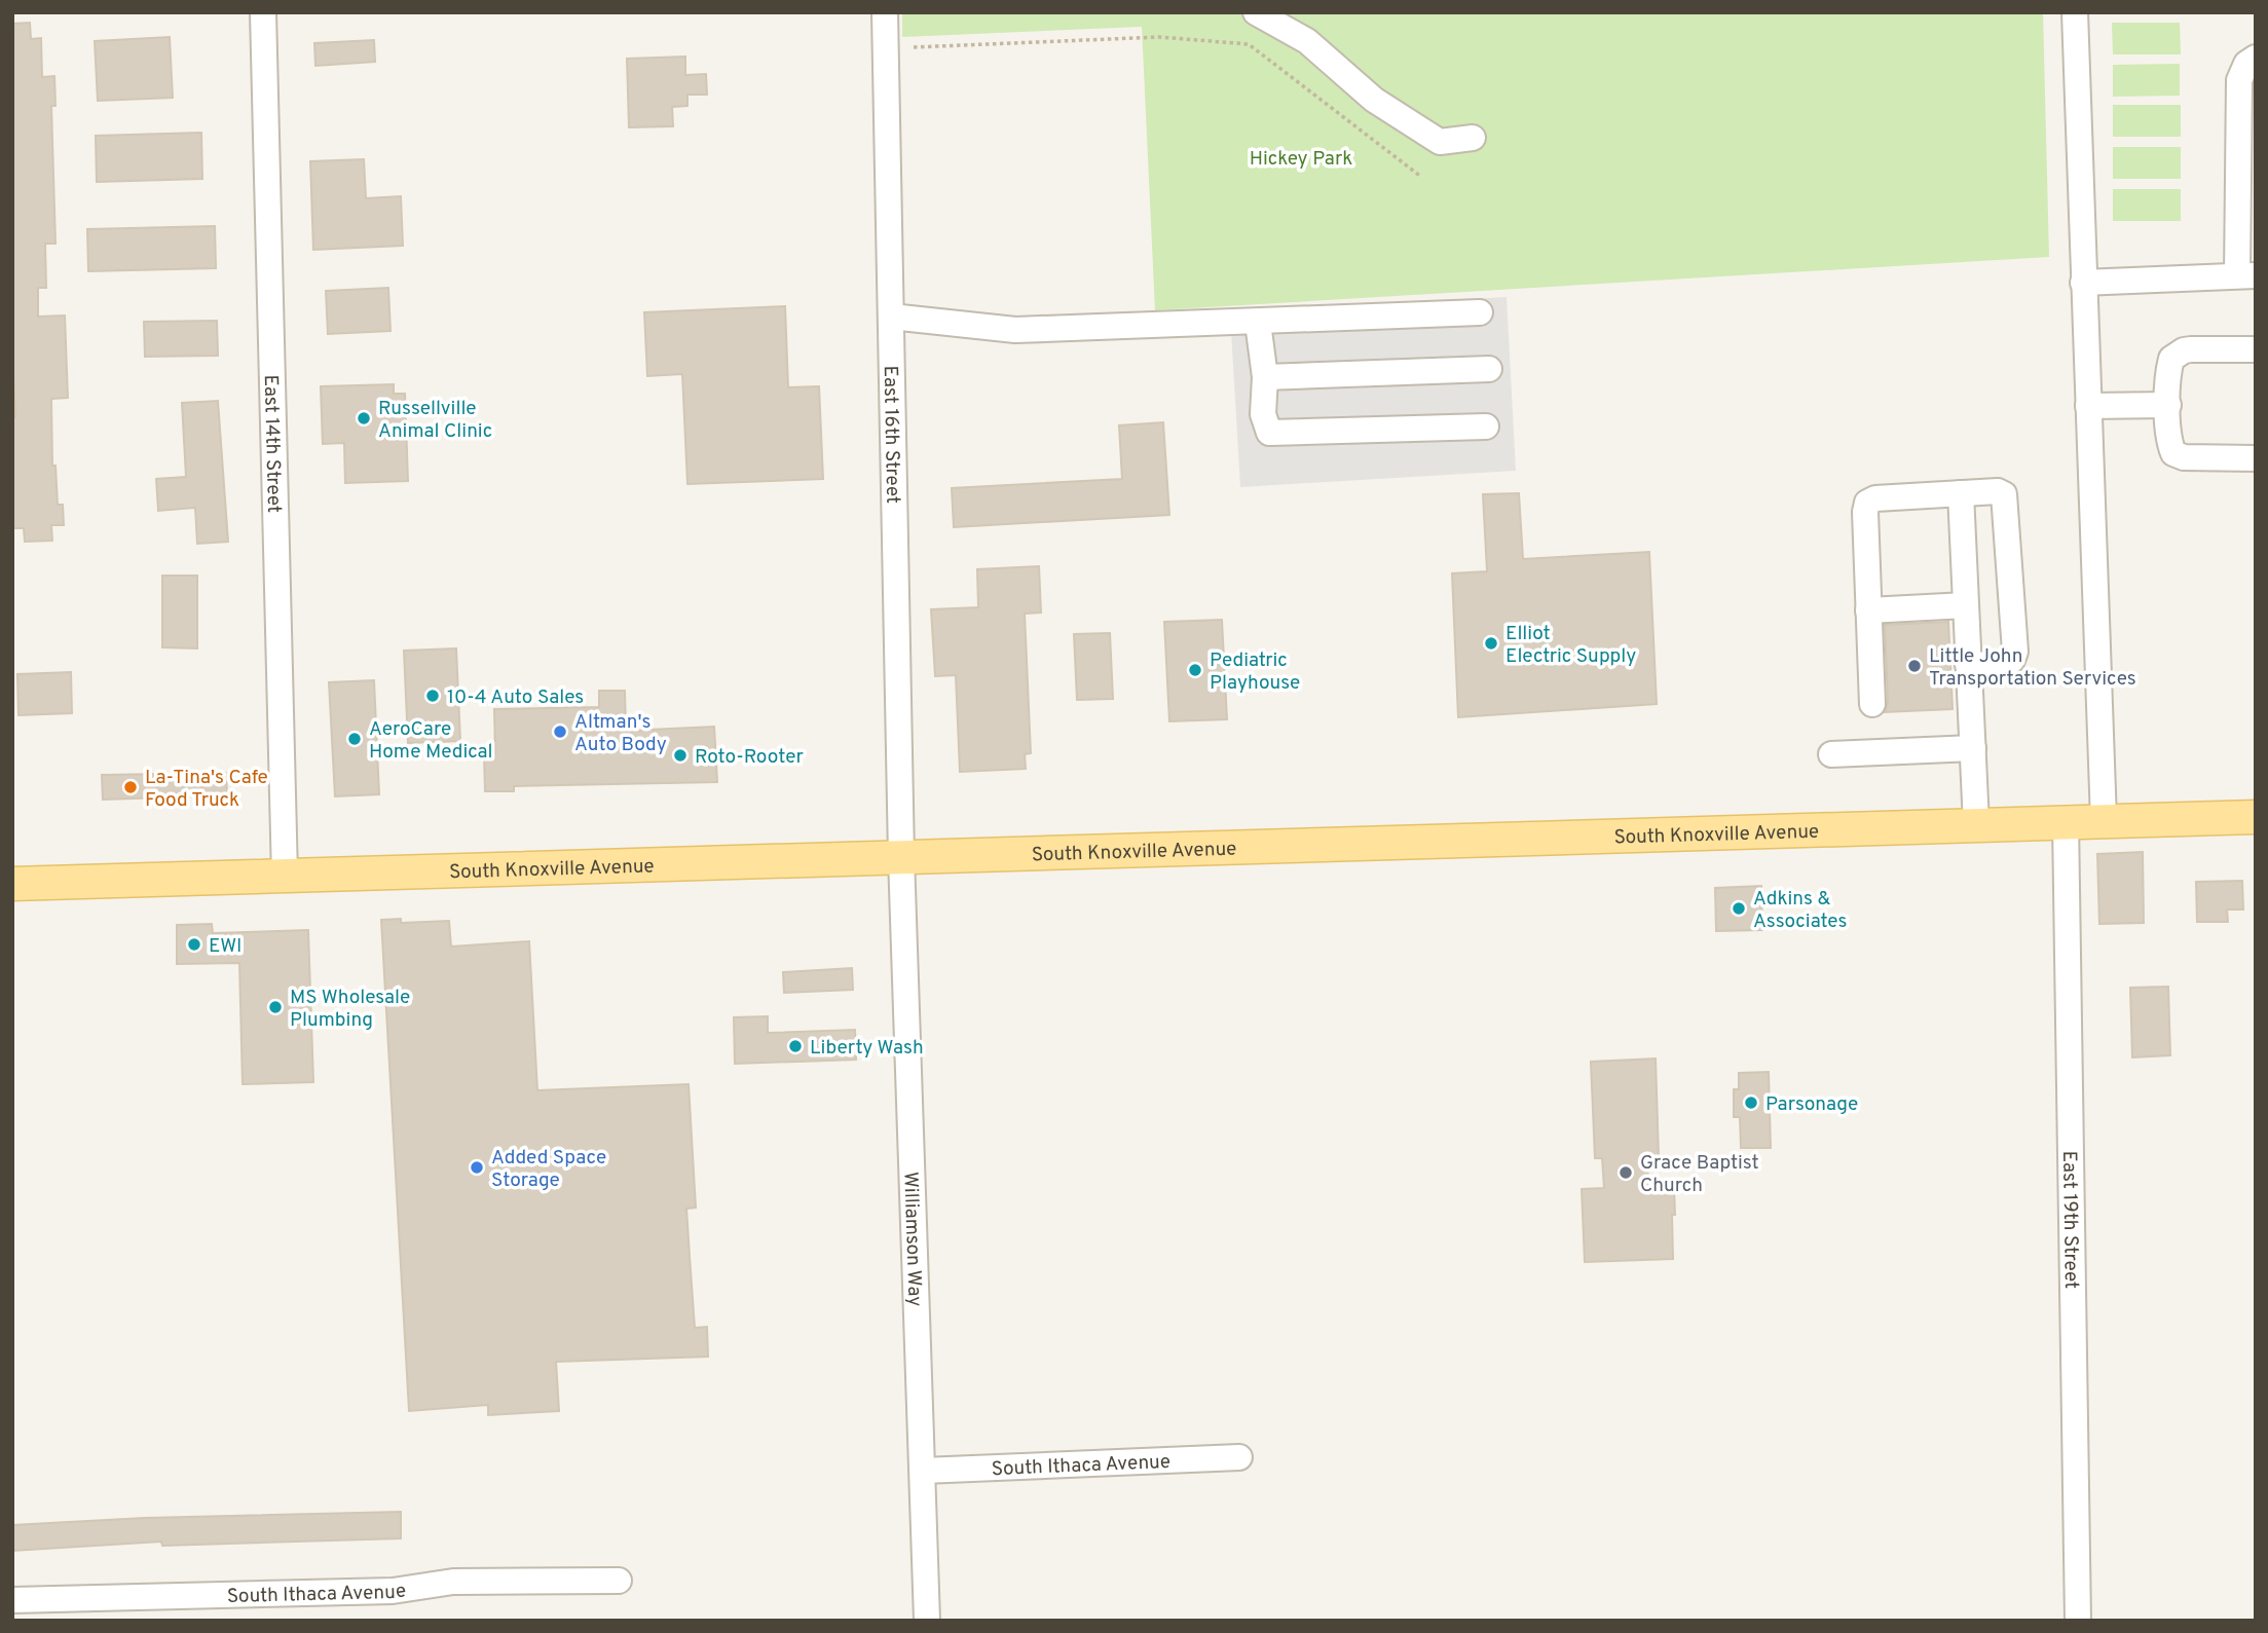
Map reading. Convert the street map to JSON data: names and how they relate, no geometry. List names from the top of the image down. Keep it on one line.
{"streets":{"main road":["South Knoxville Avenue"],"street":["East 16th Street","East 14th Street","East 19th Street","Williamson Way","South Ithaca Avenue"]},"crossings":[["East 16th Street","South Knoxville Avenue"],["East 16th Street","Williamson Way"],["East 14th Street","South Knoxville Avenue"],["South Knoxville Avenue","East 19th Street"],["South Knoxville Avenue","Williamson Way"],["Williamson Way","South Ithaca Avenue"]],"parks":["Hickey Park"],"places":["Russellville Animal Clinic","Elliot Electric Supply","Little John Transportation Services","Pediatric Playhouse","10-4 Auto Sales","Altman's Auto Body","AeroCare Home Medical","Roto-Rooter","La-Tina's Cafe Food Truck","Adkins & Associates","EWI","MS Wholesale Plumbing","Liberty Wash","Parsonage","Added Space Storage","Grace Baptist Church"]}
